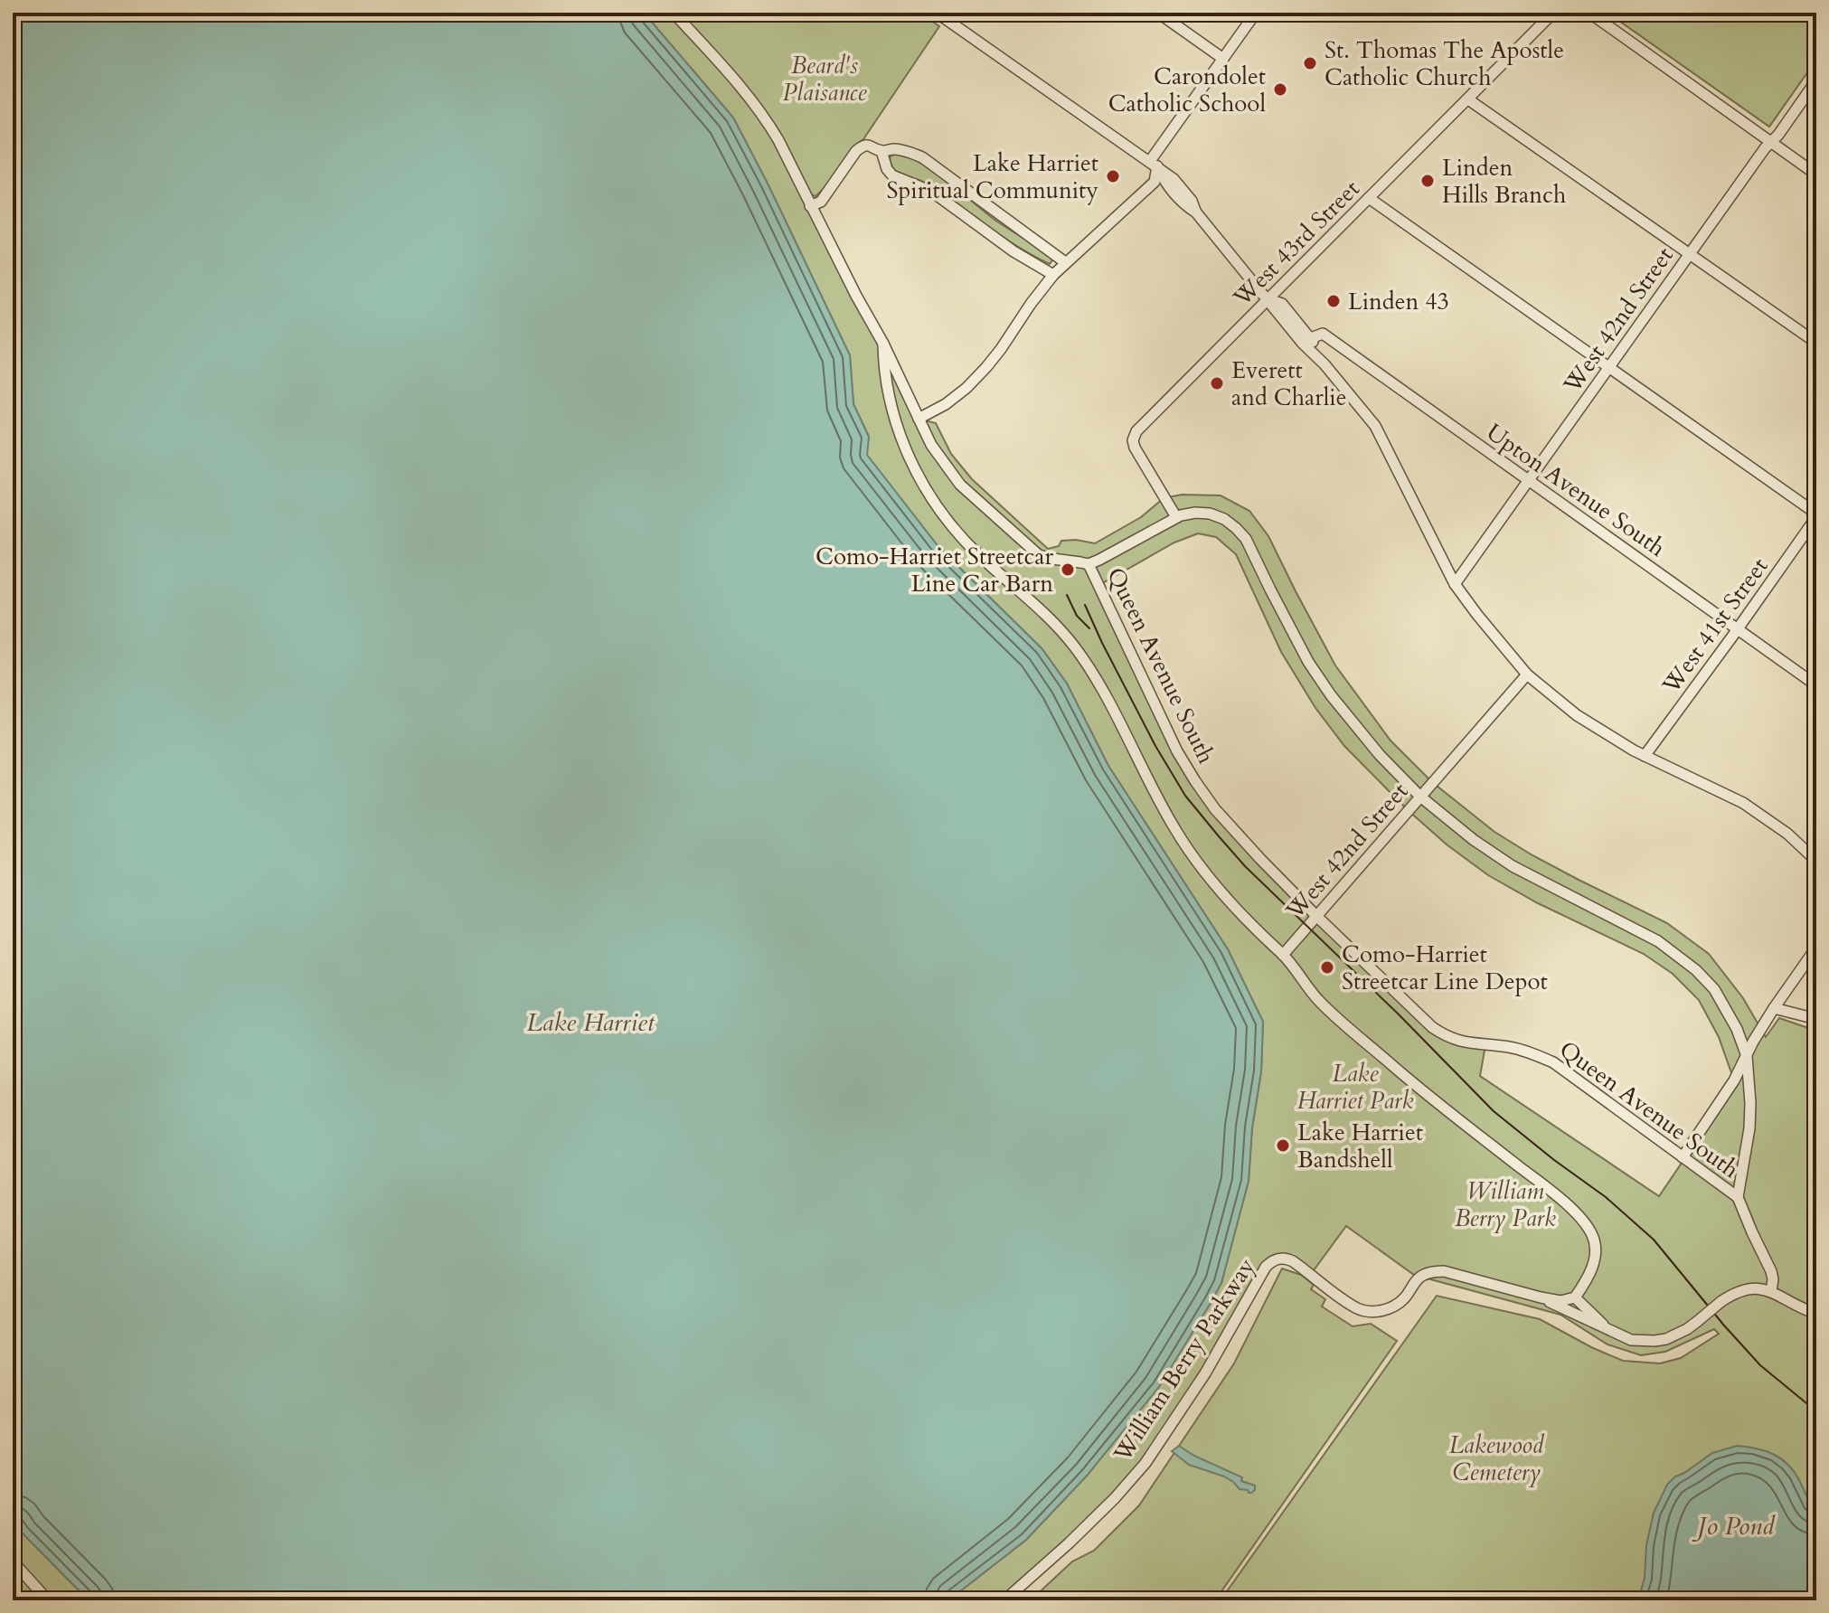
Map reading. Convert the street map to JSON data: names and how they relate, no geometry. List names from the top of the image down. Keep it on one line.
{"streets":{"street":["West 43rd Street","West 42nd Street","Upton Avenue South","West 41st Street","Queen Avenue South","William Berry Parkway"]},"crossings":[["West 42nd Street","Upton Avenue South"],["West 42nd Street","Queen Avenue South"],["Upton Avenue South","West 41st Street"]],"water":["Lake Harriet","Jo Pond"],"parks":["Beard's Plaisance","Lake Harriet Park","William Berry Park","Lakewood Cemetery"],"places":["St. Thomas The Apostle Catholic Church","Carondolet Catholic School","Lake Harriet Spiritual Community","Linden Hills Branch","Linden 43","Everett and Charlie","Como-Harriet Streetcar Line Car Barn","Como-Harriet Streetcar Line Depot","Lake Harriet Bandshell"]}
